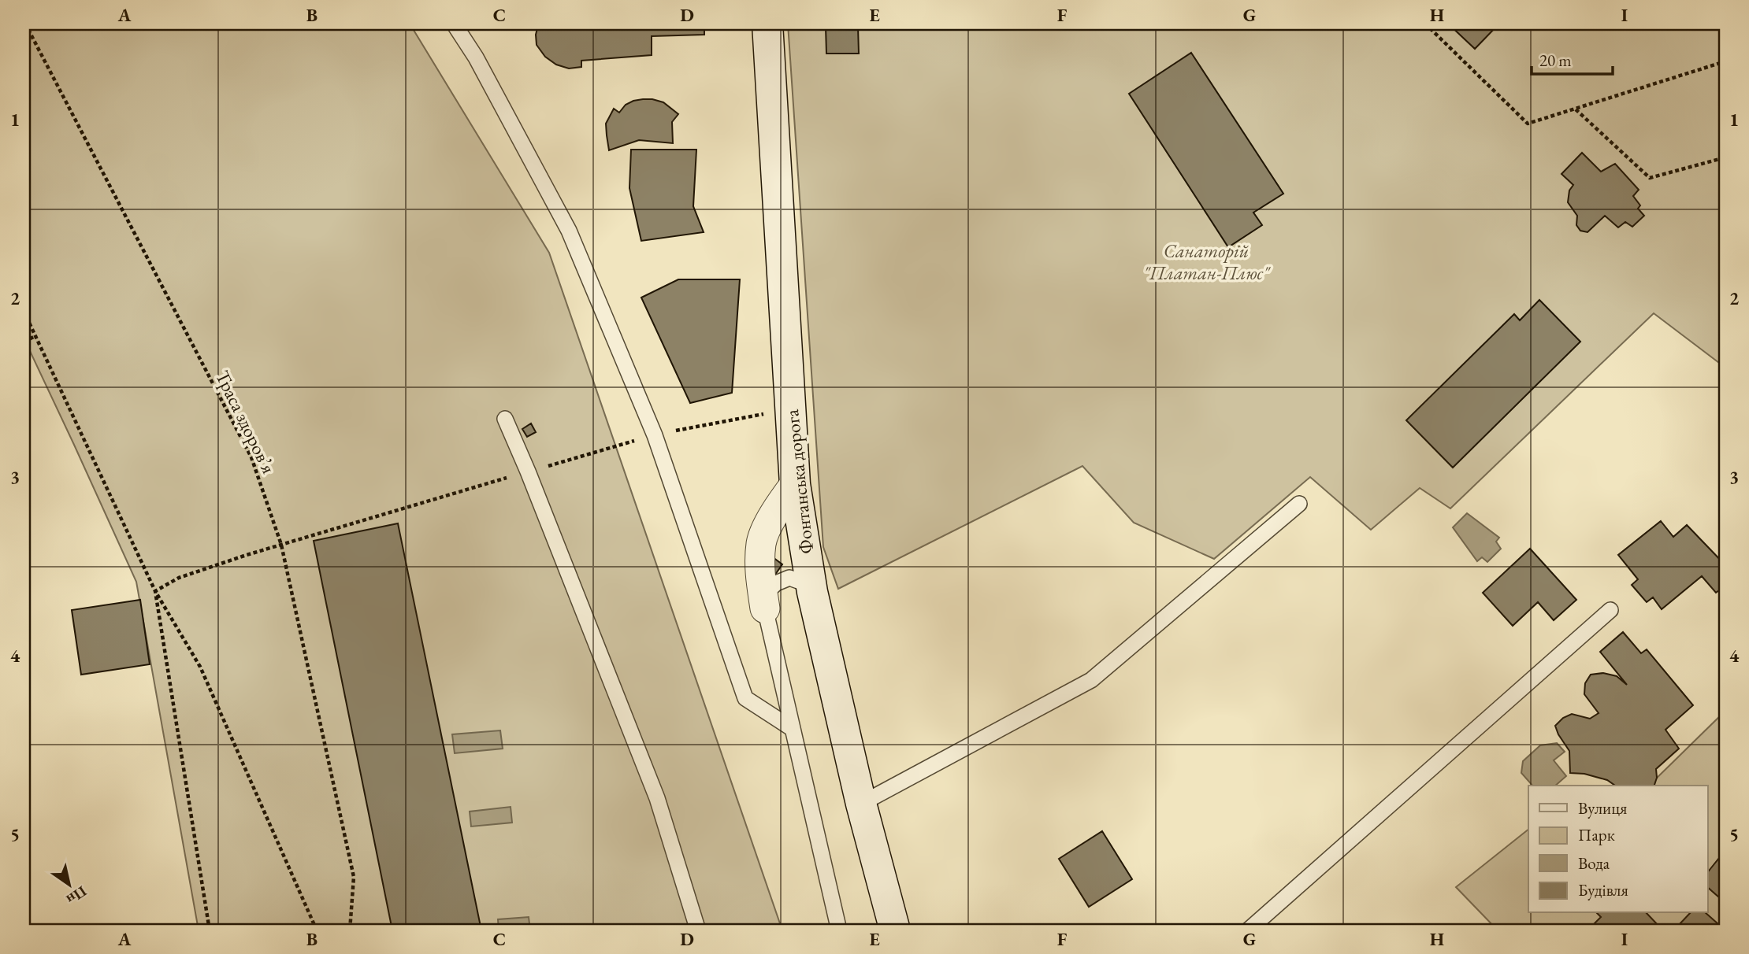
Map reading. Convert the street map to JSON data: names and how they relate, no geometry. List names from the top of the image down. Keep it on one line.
{"streets":{"main road":["Фонтанська дорога"],"path":["Траса здоров’я"]},"parks":["Санаторій \"Платан-Плюс\""],"legend":["Вулиця","Парк","Вода","Будівля"],"scale_bar":"20 m","north":"bottom right","grid":{"columns":["A","B","C","D","E","F","G","H","I"],"rows":["1","2","3","4","5"]}}
